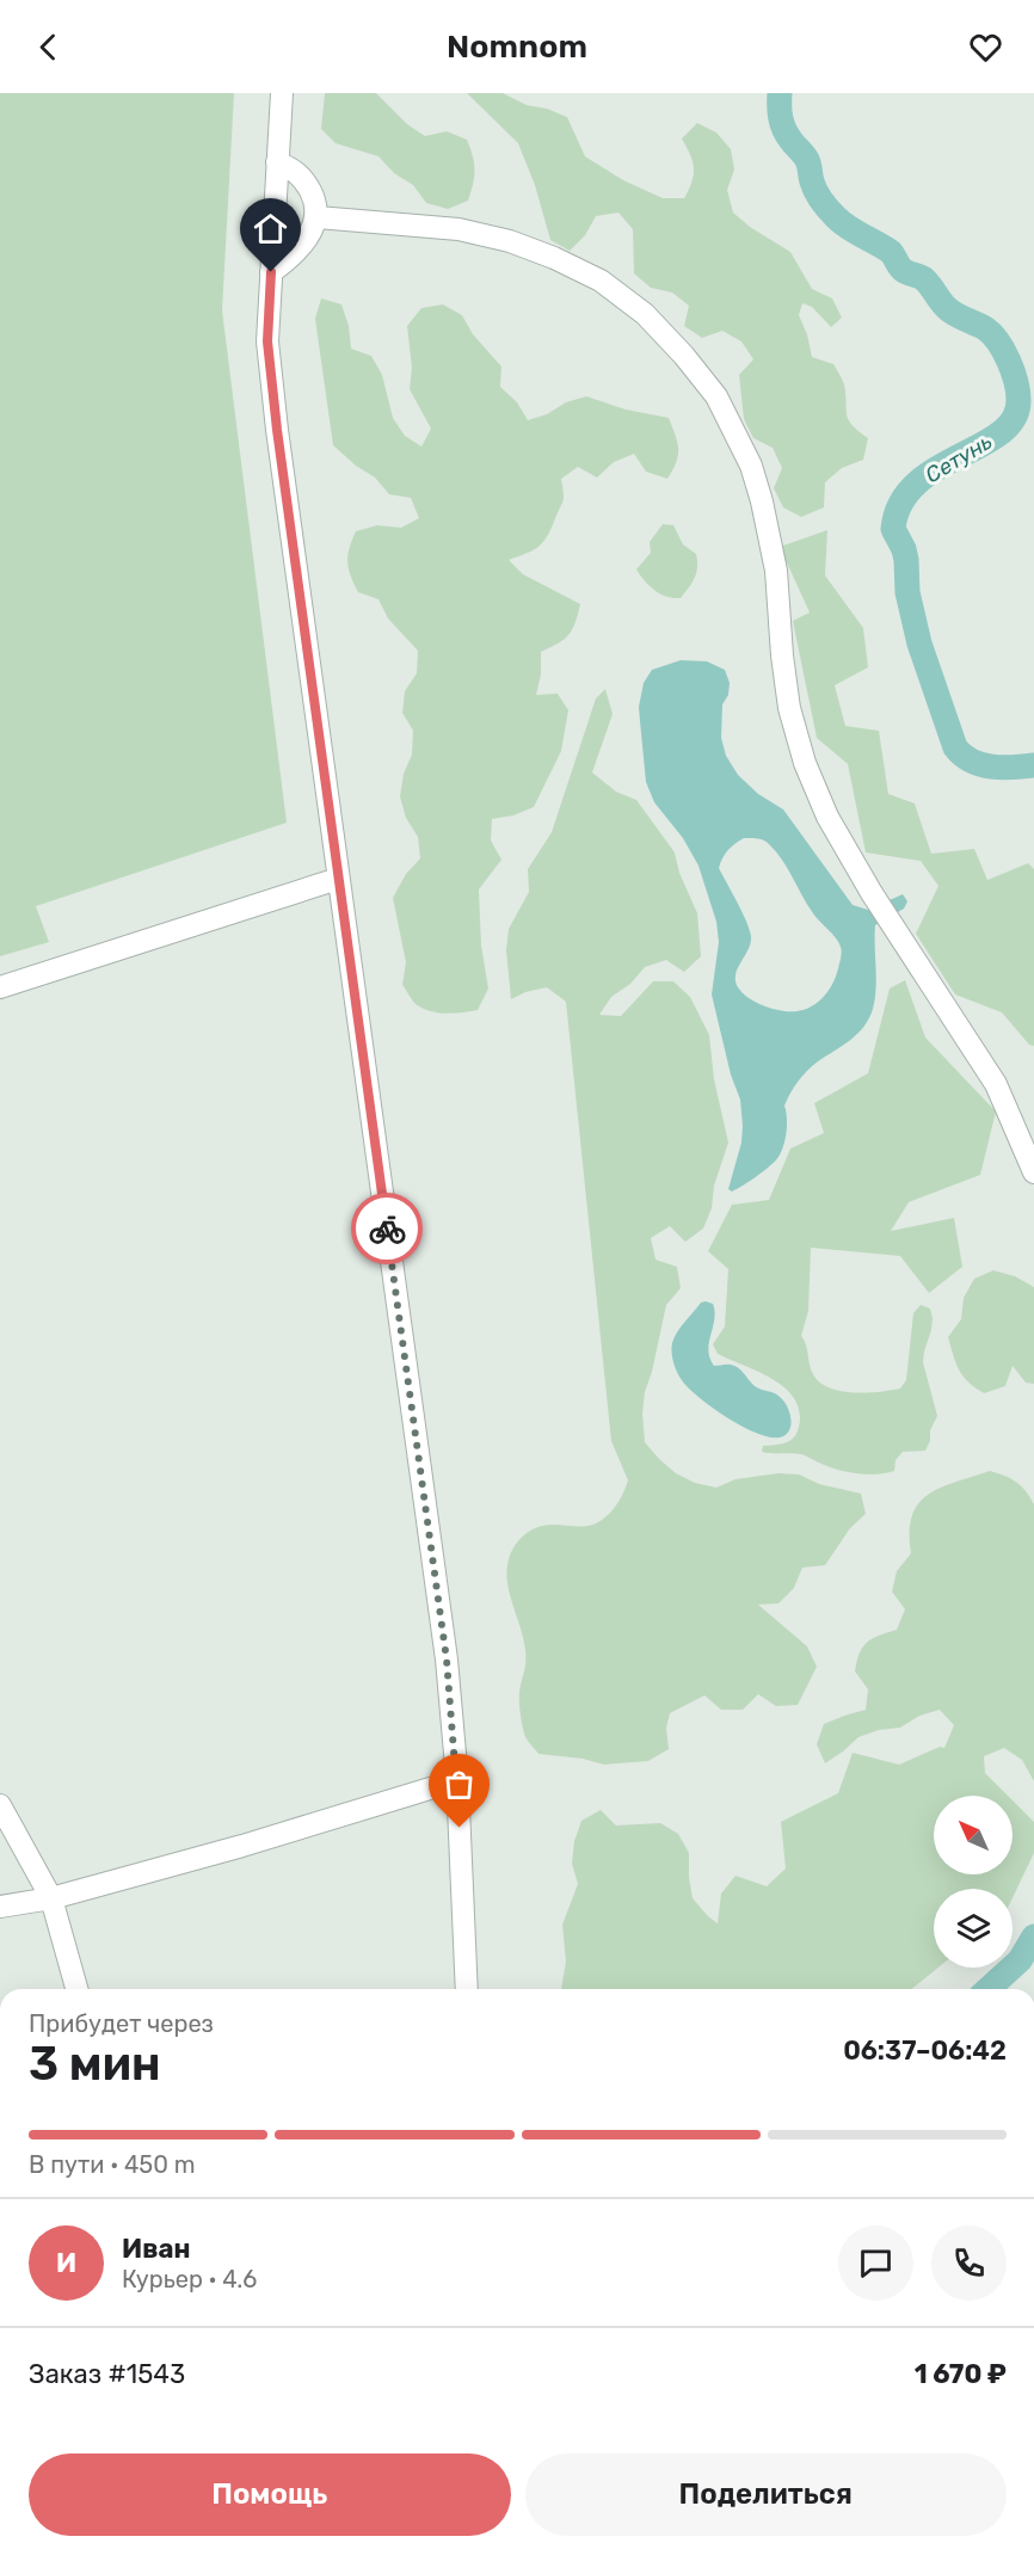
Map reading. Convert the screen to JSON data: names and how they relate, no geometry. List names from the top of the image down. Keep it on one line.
{"water":["Сетунь"],"north":"top left","page":{"header":"Nomnom","heading":["3 мин","Прибудет через","06:37–06:42"],"panel":["Иван","Курьер · 4.6","Заказ #1543","1 670 ₽"],"bar":"В пути · 450 m","round":"И","buttons":["Помощь","Поделиться"]}}
